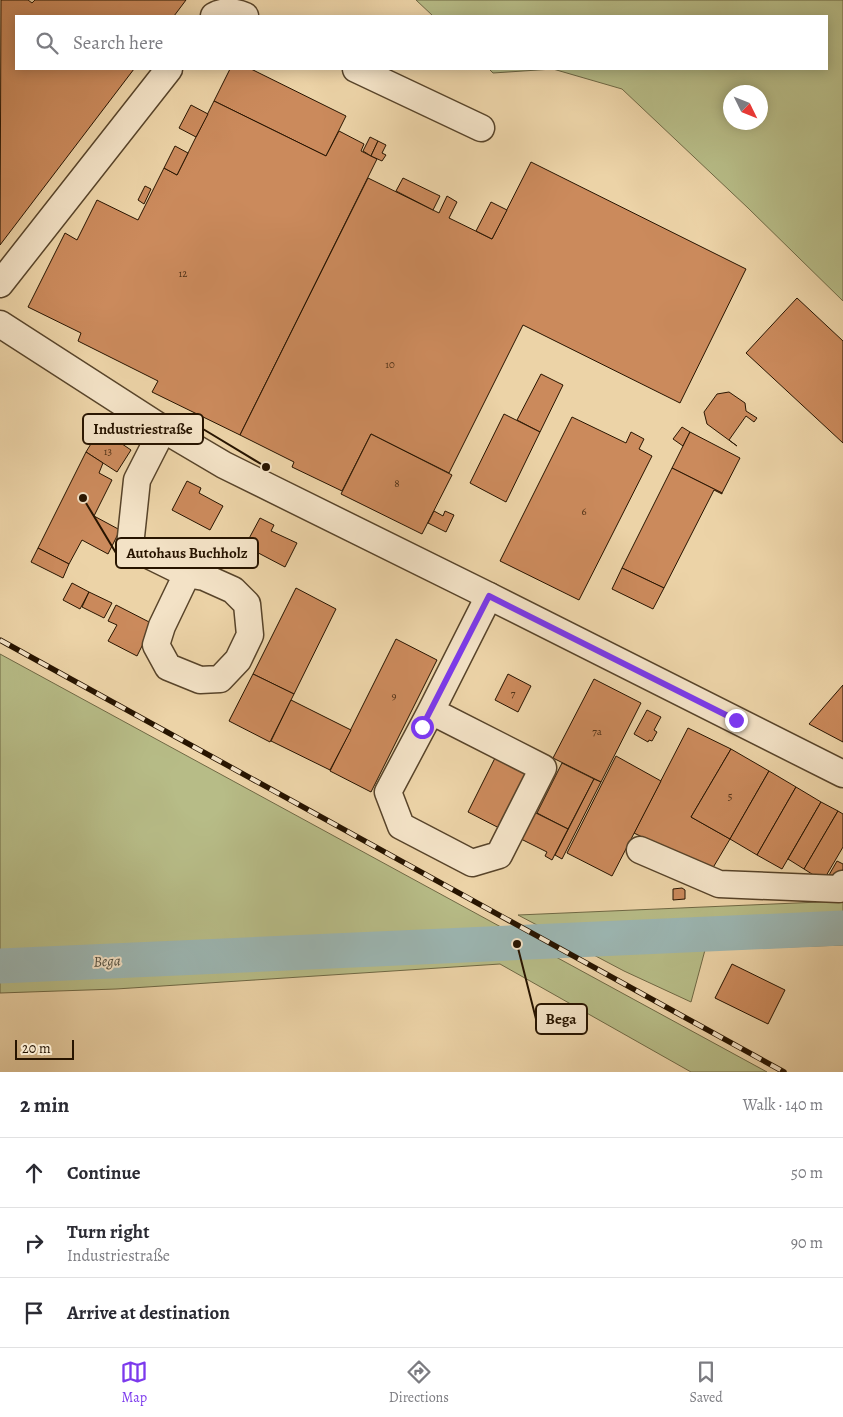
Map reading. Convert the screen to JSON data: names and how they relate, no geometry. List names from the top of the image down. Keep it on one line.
{"water":["Bega"],"places":["Industriestraße","Autohaus Buchholz","Bega"],"house_numbers":["12","10","13","8","6","7","9","7a","5"],"scale_bar":"20 m","north":"bottom right","page":{"search":"Search here","scale":"20 m","heading":["2 min","Walk · 140 m"],"list":[["Continue","50 m"],["Turn right","Industriestraße","90 m"],"Arrive at destination"],"nav":["Map","Directions","Saved"]}}
